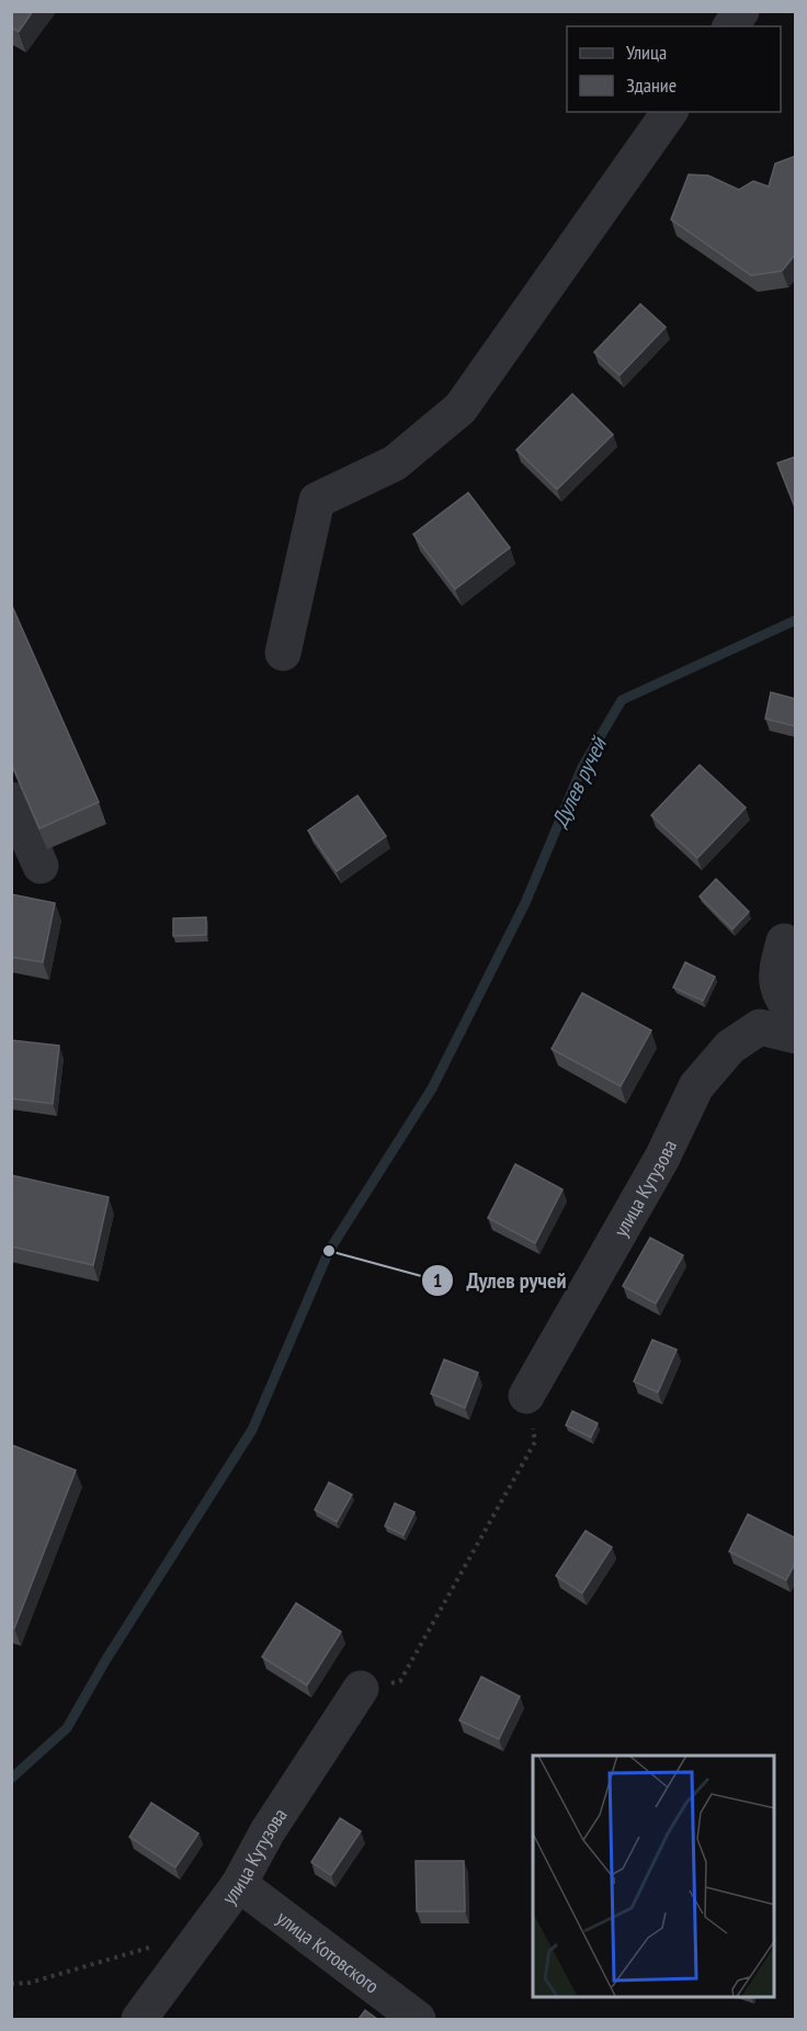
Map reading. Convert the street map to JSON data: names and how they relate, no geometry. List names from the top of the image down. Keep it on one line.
{"streets":{"street":["улица Кутузова","улица Котовского"]},"crossings":[["улица Кутузова","улица Котовского"]],"water":["Дулев ручей"],"places":["Дулев ручей"],"legend":["Улица","Здание"]}
